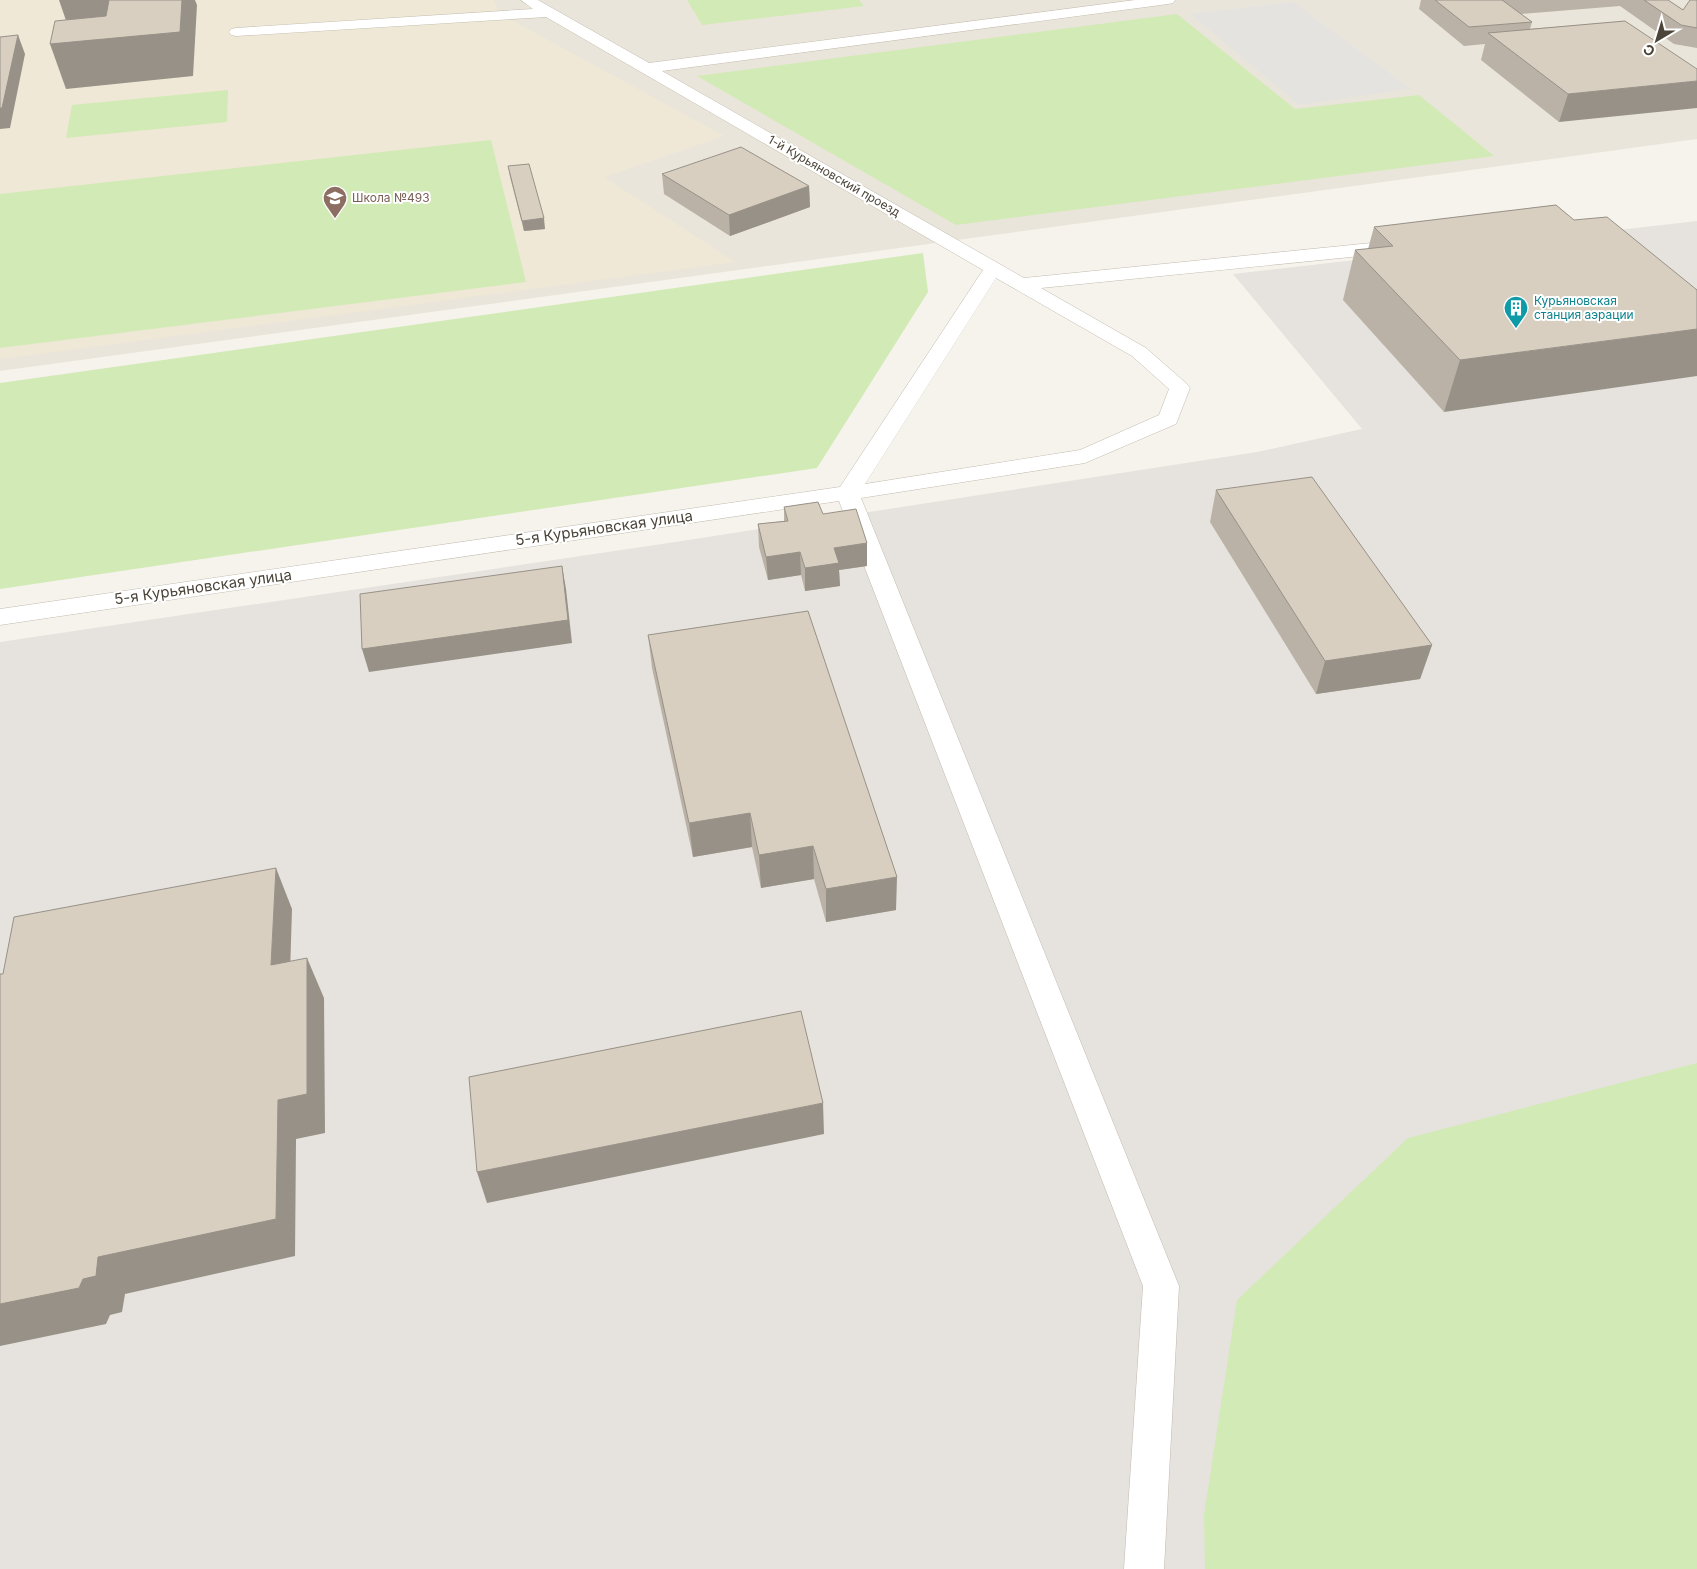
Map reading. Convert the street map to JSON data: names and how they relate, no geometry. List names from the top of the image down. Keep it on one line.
{"streets":{"street":["1-й Курьяновский проезд","5-я Курьяновская улица"]},"crossings":[["1-й Курьяновский проезд","5-я Курьяновская улица"]],"places":{"school or university":["Школа №493"],"building":["Курьяновская станция аэрации"]},"north":"bottom left"}
